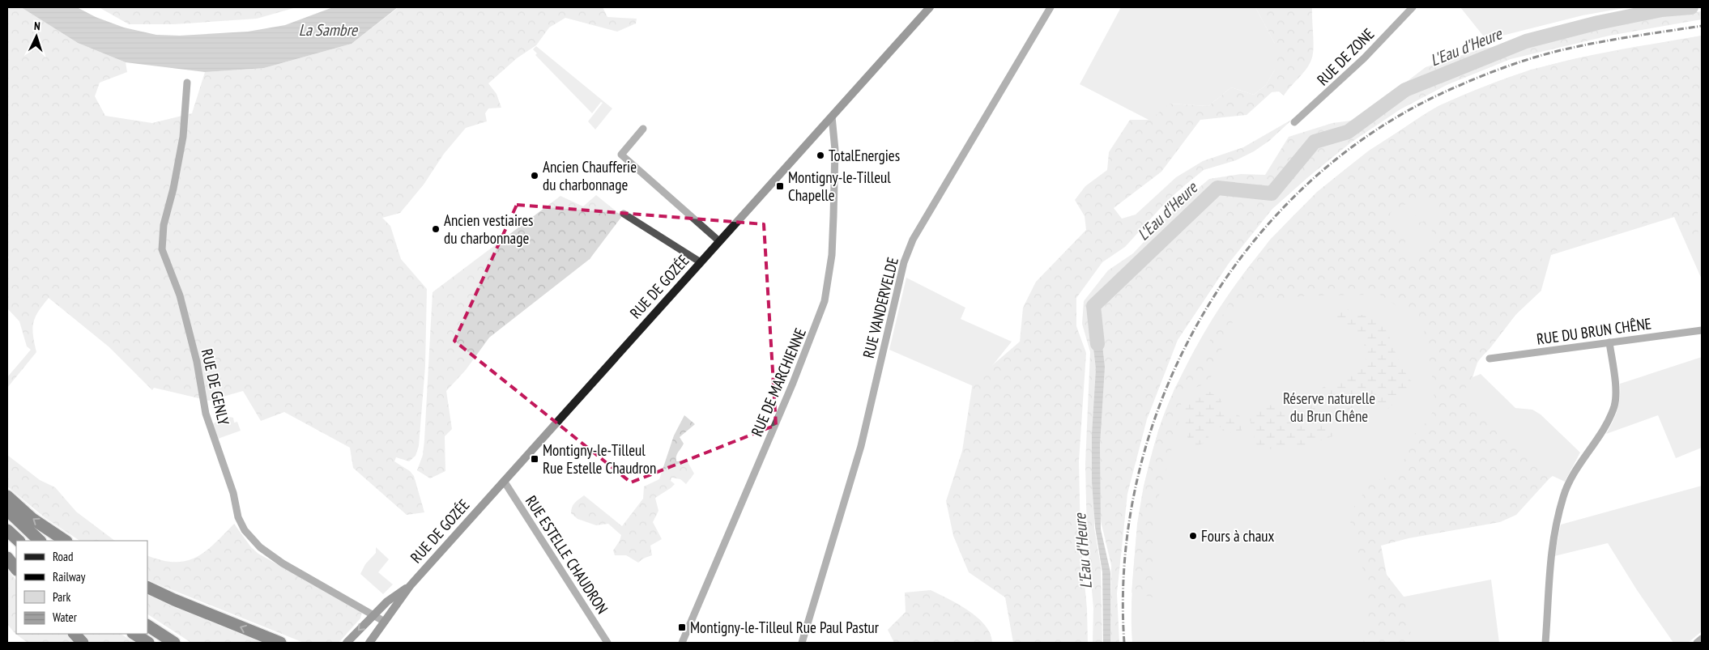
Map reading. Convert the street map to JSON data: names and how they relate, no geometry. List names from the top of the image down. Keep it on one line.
{"streets":{"main road":["RUE DE GOZÉE"],"street":["RUE DE ZONE","RUE VANDERVELDE","RUE DU BRUN CHÊNE","RUE DE MARCHIENNE","RUE DE GENLY","RUE ESTELLE CHAUDRON"]},"crossings":[["RUE DE GOZÉE","RUE DE MARCHIENNE"],["RUE DE GOZÉE","RUE DE GENLY"],["RUE DE GOZÉE","RUE ESTELLE CHAUDRON"]],"water":["La Sambre","L'Eau d'Heure"],"parks":["Réserve naturelle du Brun Chêne"],"places":{"other":["TotalEnergies","Ancien Chaufferie du charbonnage","Ancien vestiaires du charbonnage","Fours à chaux"],"transit":["Montigny-le-Tilleul Chapelle","Montigny-le-Tilleul Rue Estelle Chaudron","Montigny-le-Tilleul Rue Paul Pastur"]},"legend":["Road","Railway","Park","Water"],"north":"top"}
